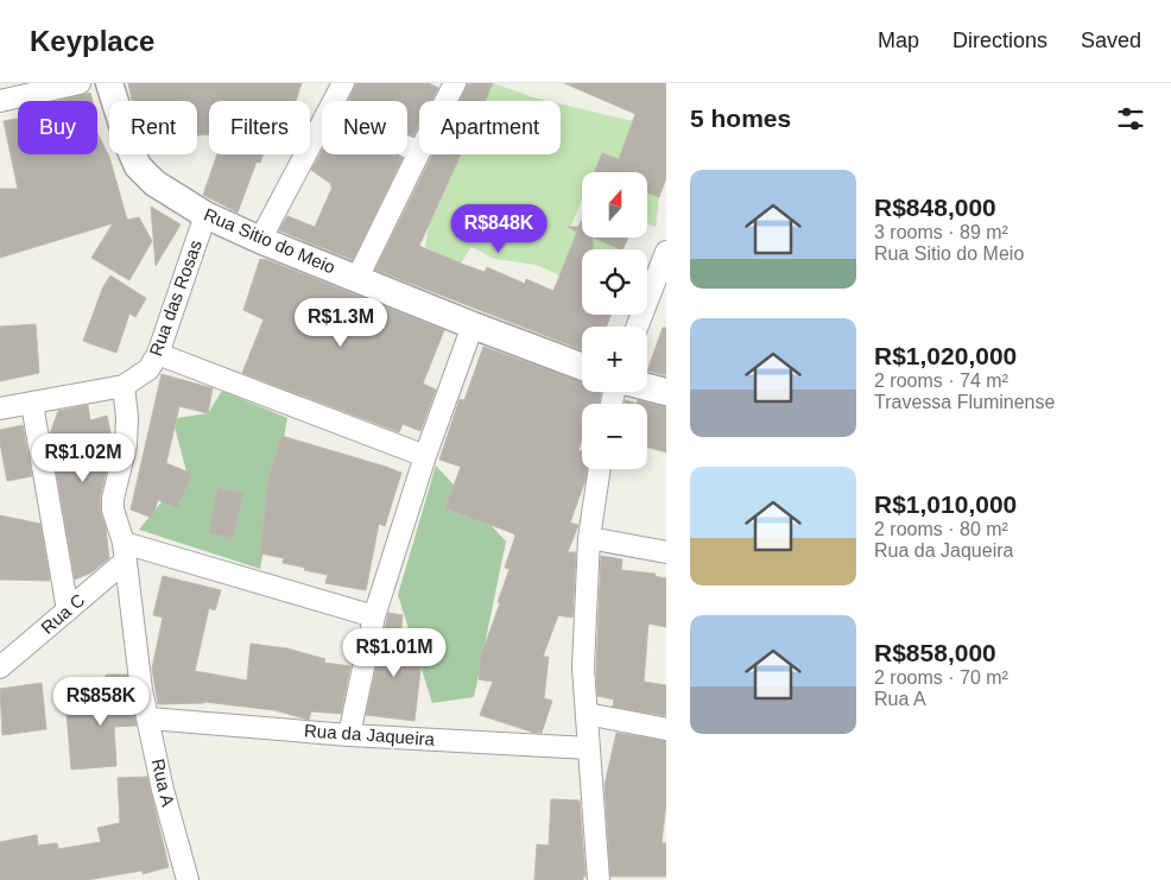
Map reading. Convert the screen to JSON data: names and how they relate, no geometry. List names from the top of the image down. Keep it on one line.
{"streets":{"street":["Rua Sitio do Meio","Rua das Rosas","Rua C","Rua da Jaqueira","Rua A"]},"crossings":[["Rua Sitio do Meio","Rua das Rosas"],["Rua das Rosas","Rua A"],["Rua C","Rua A"],["Rua da Jaqueira","Rua A"]],"north":"top","page":{"header":"Keyplace","nav":["Map","Directions","Saved"],"heading":"5 homes","chip":["Buy","Rent","Filters","New","Apartment"],"list":[{"name":"R$848,000","note":"3 rooms · 89 m² · Rua Sitio do Meio"},{"name":"R$1,020,000","note":"2 rooms · 74 m² · Travessa Fluminense"},{"name":"R$1,010,000","note":"2 rooms · 80 m² · Rua da Jaqueira"},{"name":"R$858,000","note":"2 rooms · 70 m² · Rua A"}],"map_buttons":["+","−"],"price":["R$848K","R$1.3M","R$1.02M","R$1.01M","R$858K"]}}
